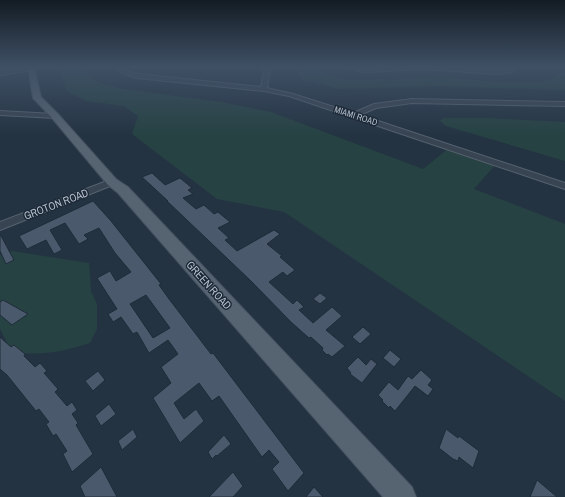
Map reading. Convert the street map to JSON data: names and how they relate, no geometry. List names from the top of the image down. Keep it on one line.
{"streets":{"main road":["GREEN ROAD"],"street":["MIAMI ROAD","GROTON ROAD"]},"crossings":[["GROTON ROAD","GREEN ROAD"]]}
